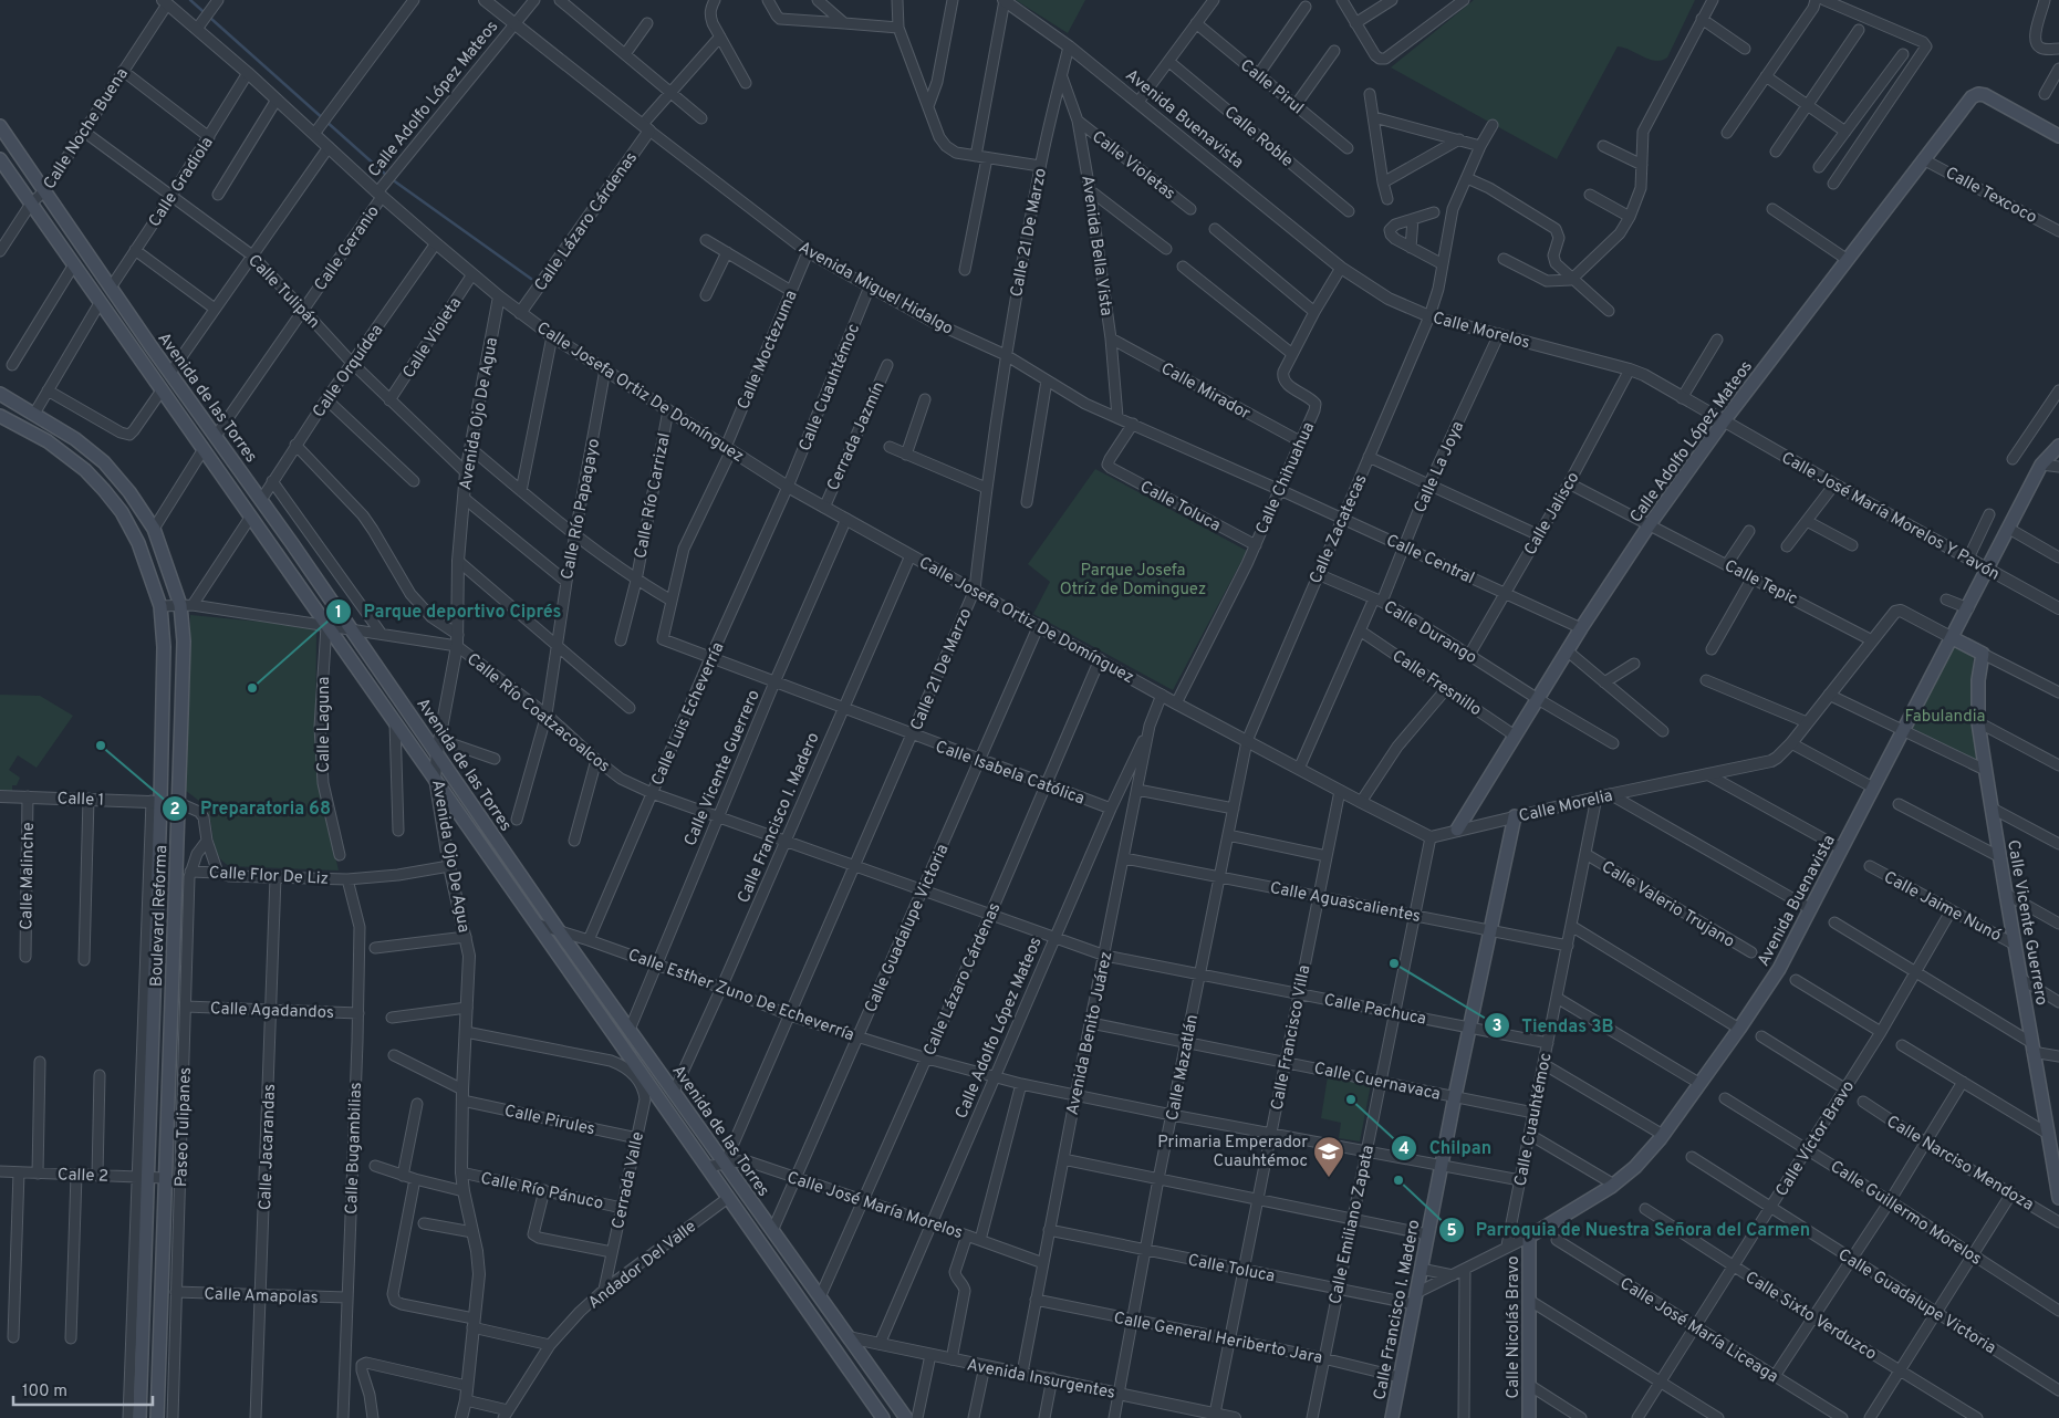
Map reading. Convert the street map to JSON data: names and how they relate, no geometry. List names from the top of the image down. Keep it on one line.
{"streets":{"main road":["Calle Adolfo López Mateos","Avenida Buenavista","Avenida de las Torres","Calle Vicente Guerrero","Calle Francisco I. Madero","Boulevard Reforma","Calle Nicolás Bravo"],"street":["Calle Pirul","Calle Noche Buena","Calle Roble","Calle Violetas","Calle Gradiola","Calle Texcoco","Calle Lázaro Cárdenas","Calle 21 De Marzo","Avenida Bella Vista","Calle Geranio","Avenida Miguel Hidalgo","Calle Tulipán","Calle Morelos","Calle Violeta","Calle Moctezuma","Calle Orquídea","Calle Cuauhtémoc","Calle Mirador","Calle Josefa Ortiz De Domínguez","Avenida Ojo De Agua","Cerrada Jazmín","Calle La Joya","Calle Chihuahua","Calle Río Carrizal","Calle Toluca","Calle Río Papagayo","Calle Jalisco","Calle José María Morelos Y Pavón","Calle Zacatecas","Calle Central","Calle Tepic","Calle Durango","Calle Fresnillo","Calle Río Coatzacoalcos","Calle Luis Echeverría","Calle Laguna","Calle Isabela Católica","Calle 1","Calle Morelia","Calle Flor De Liz","Calle Malinche","Calle Aguascalientes","Calle Valerio Trujano","Calle Jaime Nunó","Calle Guadalupe Victoria","Calle Esther Zuno De Echeverría","Calle Pachuca","Calle Agadandos","Avenida Benito Juárez","Calle Francisco Villa","Calle Mazatlán","Calle Cuernavaca","Calle Pirules","Paseo Tulipanes","Calle Víctor Bravo","Calle Jacarandas","Calle Bugambilias","Calle Narciso Mendoza","Calle 2","Cerrada Valle","Calle Río Pánuco","Calle José María Morelos","Calle Guillermo Morelos","Calle Emiliano Zapata","Andador Del Valle","Calle Amapolas","Calle Sixto Verduzco","Calle José María Liceaga","Calle General Heriberto Jara","Avenida Insurgentes"]},"crossings":[["Calle Adolfo López Mateos","Calle Texcoco"],["Calle Adolfo López Mateos","Calle Geranio"],["Calle Adolfo López Mateos","Avenida Miguel Hidalgo"],["Calle Adolfo López Mateos","Calle Josefa Ortiz De Domínguez"],["Calle Adolfo López Mateos","Calle José María Morelos Y Pavón"],["Calle Adolfo López Mateos","Calle Central"],["Calle Adolfo López Mateos","Calle Tepic"],["Calle Adolfo López Mateos","Calle Durango"],["Calle Adolfo López Mateos","Calle Fresnillo"],["Calle Adolfo López Mateos","Calle Isabela Católica"],["Calle Adolfo López Mateos","Calle Morelia"],["Calle Adolfo López Mateos","Calle Esther Zuno De Echeverría"],["Calle Adolfo López Mateos","Calle Pachuca"],["Calle Adolfo López Mateos","Avenida Benito Juárez"],["Calle Adolfo López Mateos","Calle José María Morelos"],["Calle Adolfo López Mateos","Avenida Insurgentes"],["Avenida Buenavista","Calle 21 De Marzo"],["Avenida Buenavista","Calle Morelos"],["Avenida Buenavista","Calle Cuauhtémoc"],["Avenida Buenavista","Calle Chihuahua"],["Avenida Buenavista","Calle Toluca"],["Avenida Buenavista","Calle José María Morelos Y Pavón"],["Avenida Buenavista","Calle Francisco I. Madero"],["Avenida Buenavista","Calle Nicolás Bravo"],["Calle Noche Buena","Calle Tulipán"],["Calle Noche Buena","Calle Josefa Ortiz De Domínguez"],["Calle Noche Buena","Avenida de las Torres"],["Calle Violetas","Avenida Bella Vista"],["Calle Gradiola","Calle Tulipán"],["Calle Gradiola","Calle Josefa Ortiz De Domínguez"],["Calle Gradiola","Avenida de las Torres"],["Calle Lázaro Cárdenas","Avenida Miguel Hidalgo"],["Calle Lázaro Cárdenas","Calle Josefa Ortiz De Domínguez"],["Calle Lázaro Cárdenas","Avenida de las Torres"],["Calle Lázaro Cárdenas","Calle Isabela Católica"],["Calle Lázaro Cárdenas","Calle Esther Zuno De Echeverría"],["Calle Lázaro Cárdenas","Calle Pachuca"],["Calle Lázaro Cárdenas","Calle José María Morelos"],["Calle 21 De Marzo","Avenida Bella Vista"],["Calle 21 De Marzo","Avenida Miguel Hidalgo"],["Calle 21 De Marzo","Calle Josefa Ortiz De Domínguez"],["Calle 21 De Marzo","Avenida de las Torres"],["Calle 21 De Marzo","Calle Río Coatzacoalcos"],["Calle 21 De Marzo","Calle Isabela Católica"],["Calle 21 De Marzo","Calle Esther Zuno De Echeverría"],["Calle 21 De Marzo","Calle Pachuca"],["Calle 21 De Marzo","Calle José María Morelos"],["Avenida Bella Vista","Avenida Miguel Hidalgo"],["Avenida Bella Vista","Calle Mirador"],["Calle Geranio","Calle Tulipán"],["Calle Geranio","Calle Josefa Ortiz De Domínguez"],["Calle Geranio","Avenida de las Torres"],["Avenida Miguel Hidalgo","Calle Moctezuma"],["Avenida Miguel Hidalgo","Calle Cuauhtémoc"],["Avenida Miguel Hidalgo","Calle Chihuahua"],["Avenida Miguel Hidalgo","Calle Toluca"],["Avenida Miguel Hidalgo","Calle Central"],["Calle Tulipán","Calle Violeta"],["Calle Tulipán","Calle Orquídea"],["Calle Tulipán","Avenida Ojo De Agua"],["Calle Morelos","Calle La Joya"],["Calle Morelos","Calle Chihuahua"],["Calle Morelos","Calle Jalisco"],["Calle Morelos","Calle José María Morelos Y Pavón"],["Calle Morelos","Calle Zacatecas"],["Calle Violeta","Calle Josefa Ortiz De Domínguez"],["Calle Moctezuma","Calle Josefa Ortiz De Domínguez"],["Calle Moctezuma","Calle Isabela Católica"],["Calle Orquídea","Calle Josefa Ortiz De Domínguez"],["Calle Orquídea","Avenida de las Torres"],["Calle Cuauhtémoc","Calle Josefa Ortiz De Domínguez"],["Calle Cuauhtémoc","Calle Luis Echeverría"],["Calle Cuauhtémoc","Calle Morelia"],["Calle Cuauhtémoc","Calle Aguascalientes"],["Calle Cuauhtémoc","Calle Valerio Trujano"],["Calle Cuauhtémoc","Calle Esther Zuno De Echeverría"],["Calle Cuauhtémoc","Calle Pachuca"],["Calle Cuauhtémoc","Calle Cuernavaca"],["Calle Mirador","Calle Chihuahua"],["Calle Josefa Ortiz De Domínguez","Avenida Ojo De Agua"],["Calle Josefa Ortiz De Domínguez","Cerrada Jazmín"],["Calle Josefa Ortiz De Domínguez","Calle Chihuahua"],["Calle Josefa Ortiz De Domínguez","Calle Río Carrizal"],["Calle Josefa Ortiz De Domínguez","Calle Río Papagayo"],["Calle Josefa Ortiz De Domínguez","Calle Luis Echeverría"],["Calle Josefa Ortiz De Domínguez","Calle Vicente Guerrero"],["Calle Josefa Ortiz De Domínguez","Calle Francisco I. Madero"],["Calle Josefa Ortiz De Domínguez","Calle Guadalupe Victoria"],["Calle Josefa Ortiz De Domínguez","Avenida Benito Juárez"],["Avenida de las Torres","Avenida Ojo De Agua"],["Avenida de las Torres","Calle Río Coatzacoalcos"],["Avenida de las Torres","Calle Laguna"],["Avenida de las Torres","Calle Vicente Guerrero"],["Avenida de las Torres","Calle Francisco I. Madero"],["Avenida de las Torres","Calle Guadalupe Victoria"],["Avenida de las Torres","Calle Esther Zuno De Echeverría"],["Avenida de las Torres","Calle José María Morelos"],["Avenida de las Torres","Andador Del Valle"],["Avenida de las Torres","Avenida Insurgentes"],["Avenida Ojo De Agua","Calle Río Coatzacoalcos"],["Avenida Ojo De Agua","Calle Flor De Liz"],["Avenida Ojo De Agua","Calle Pirules"],["Avenida Ojo De Agua","Cerrada Valle"],["Avenida Ojo De Agua","Calle Río Pánuco"],["Calle La Joya","Calle Central"],["Calle La Joya","Calle Durango"],["Calle La Joya","Calle Fresnillo"],["Calle Chihuahua","Calle Toluca"],["Calle Chihuahua","Calle Central"],["Calle Toluca","Calle Francisco I. Madero"],["Calle Toluca","Avenida Benito Juárez"],["Calle Toluca","Calle Francisco Villa"],["Calle Toluca","Calle Mazatlán"],["Calle Toluca","Calle Emiliano Zapata"],["Calle Río Papagayo","Calle Río Coatzacoalcos"],["Calle Jalisco","Calle Central"],["Calle Jalisco","Calle Tepic"],["Calle Jalisco","Calle Durango"],["Calle Zacatecas","Calle Central"],["Calle Zacatecas","Calle Durango"],["Calle Zacatecas","Calle Mazatlán"],["Calle Río Coatzacoalcos","Calle Luis Echeverría"],["Calle Río Coatzacoalcos","Calle Laguna"],["Calle Río Coatzacoalcos","Calle Vicente Guerrero"],["Calle Río Coatzacoalcos","Calle Francisco I. Madero"],["Calle Río Coatzacoalcos","Boulevard Reforma"],["Calle Río Coatzacoalcos","Calle Pachuca"],["Calle Luis Echeverría","Calle Isabela Católica"],["Calle Luis Echeverría","Calle Esther Zuno De Echeverría"],["Calle Vicente Guerrero","Calle Isabela Católica"],["Calle Vicente Guerrero","Calle Jaime Nunó"],["Calle Vicente Guerrero","Calle Esther Zuno De Echeverría"],["Calle Isabela Católica","Calle Francisco I. Madero"],["Calle Isabela Católica","Calle Guadalupe Victoria"],["Calle 1","Calle Malinche"],["Calle 1","Boulevard Reforma"],["Calle Morelia","Calle Francisco I. Madero"],["Calle Morelia","Calle Emiliano Zapata"],["Calle Francisco I. Madero","Calle Aguascalientes"],["Calle Francisco I. Madero","Calle Esther Zuno De Echeverría"],["Calle Francisco I. Madero","Calle Pachuca"],["Calle Francisco I. Madero","Calle Cuernavaca"],["Calle Francisco I. Madero","Calle General Heriberto Jara"],["Calle Flor De Liz","Paseo Tulipanes"],["Calle Flor De Liz","Calle Jacarandas"],["Calle Flor De Liz","Calle Bugambilias"],["Calle Aguascalientes","Avenida Benito Juárez"],["Calle Aguascalientes","Calle Francisco Villa"],["Calle Aguascalientes","Calle Mazatlán"],["Calle Aguascalientes","Calle Emiliano Zapata"],["Calle Jaime Nunó","Calle Víctor Bravo"],["Boulevard Reforma","Calle 2"],["Calle Guadalupe Victoria","Calle Esther Zuno De Echeverría"],["Calle Guadalupe Victoria","Calle Pachuca"],["Calle Guadalupe Victoria","Calle Víctor Bravo"],["Calle Guadalupe Victoria","Calle José María Morelos"],["Calle Esther Zuno De Echeverría","Avenida Benito Juárez"],["Calle Esther Zuno De Echeverría","Calle Francisco Villa"],["Calle Esther Zuno De Echeverría","Calle Mazatlán"],["Calle Esther Zuno De Echeverría","Calle Emiliano Zapata"],["Calle Pachuca","Avenida Benito Juárez"],["Calle Pachuca","Calle Francisco Villa"],["Calle Pachuca","Calle Mazatlán"],["Calle Pachuca","Calle Emiliano Zapata"],["Calle Agadandos","Paseo Tulipanes"],["Calle Agadandos","Calle Jacarandas"],["Calle Agadandos","Calle Bugambilias"],["Avenida Benito Juárez","Calle Cuernavaca"],["Avenida Benito Juárez","Calle José María Morelos"],["Avenida Benito Juárez","Calle General Heriberto Jara"],["Avenida Benito Juárez","Avenida Insurgentes"],["Calle Francisco Villa","Calle Cuernavaca"],["Calle Francisco Villa","Calle General Heriberto Jara"],["Calle Francisco Villa","Avenida Insurgentes"],["Calle Mazatlán","Calle Cuernavaca"],["Calle Mazatlán","Calle General Heriberto Jara"],["Calle Mazatlán","Avenida Insurgentes"],["Calle Cuernavaca","Calle Emiliano Zapata"],["Calle Pirules","Cerrada Valle"],["Paseo Tulipanes","Calle Amapolas"],["Calle Víctor Bravo","Calle Guillermo Morelos"],["Calle Víctor Bravo","Calle Sixto Verduzco"],["Calle Víctor Bravo","Calle José María Liceaga"],["Calle Jacarandas","Calle Amapolas"],["Calle Bugambilias","Calle Amapolas"],["Cerrada Valle","Calle Río Pánuco"],["Cerrada Valle","Andador Del Valle"],["Calle Emiliano Zapata","Calle General Heriberto Jara"]],"parks":["Parque Josefa Otríz de Dominguez","Fabulandia"],"places":{"other":["Parque deportivo Ciprés","Preparatoria 68","Tiendas 3B","Chilpan","Parroquia de Nuestra Señora del Carmen"],"school or university":["Primaria Emperador Cuauhtémoc"]},"scale_bar":"100 m"}
